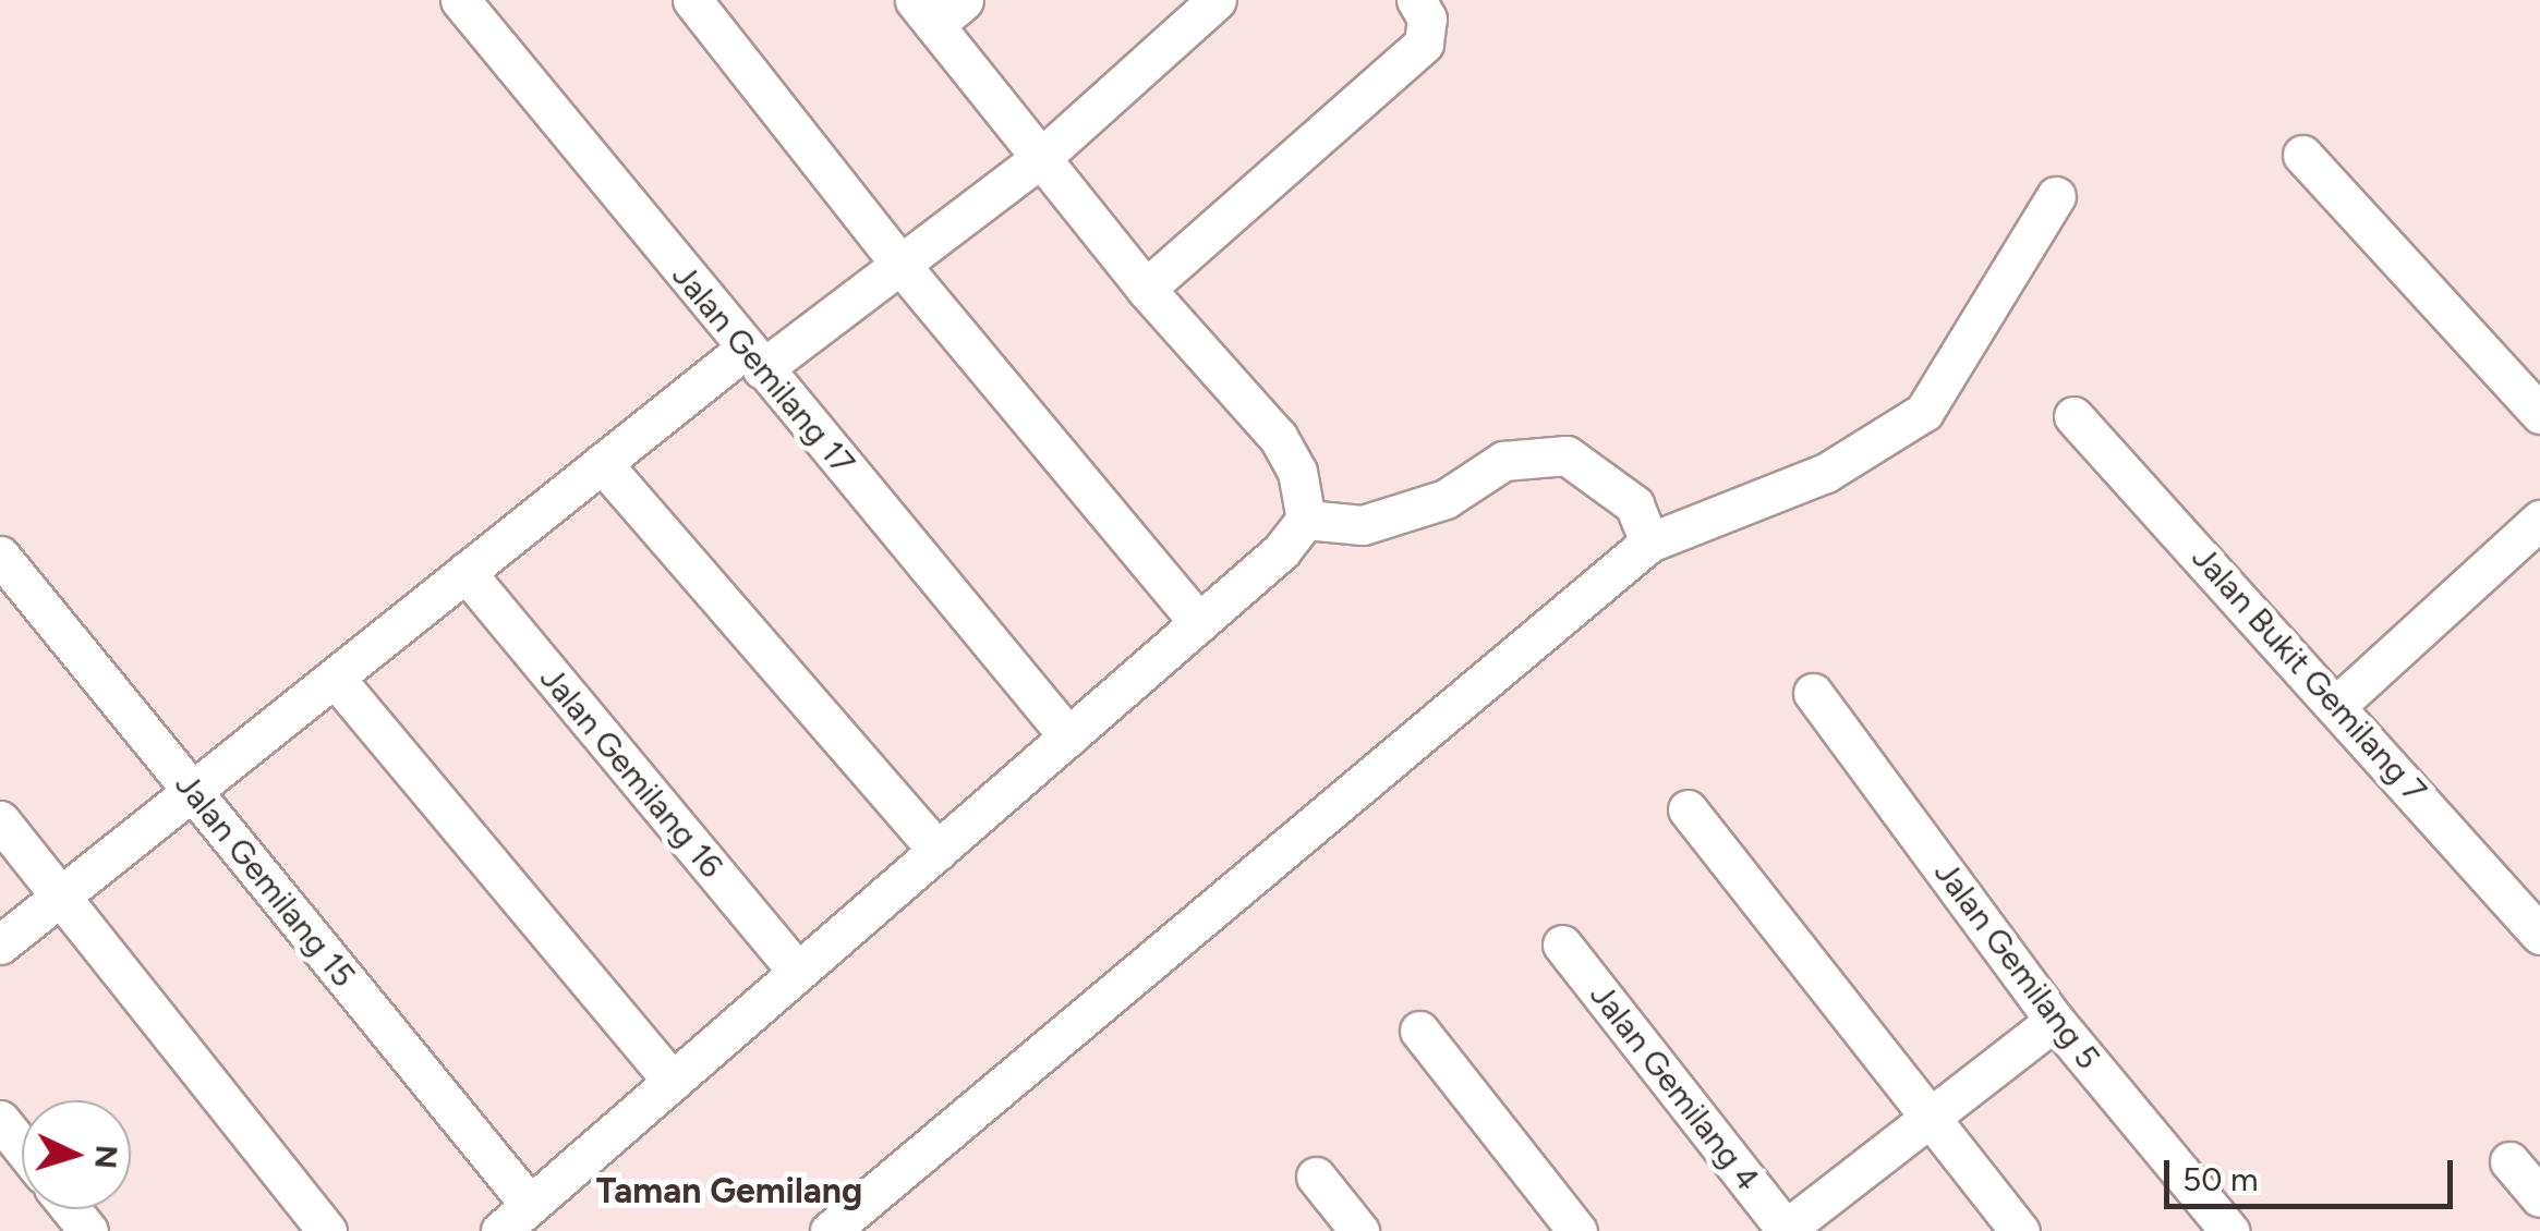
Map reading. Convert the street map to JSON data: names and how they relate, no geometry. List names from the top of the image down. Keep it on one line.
{"streets":{"street":["Jalan Gemilang 17","Jalan Bukit Gemilang 7","Jalan Gemilang 16","Jalan Gemilang 15","Jalan Gemilang 5","Jalan Gemilang 4"]},"districts":["Taman Gemilang"],"scale_bar":"50 m","north":"right"}
